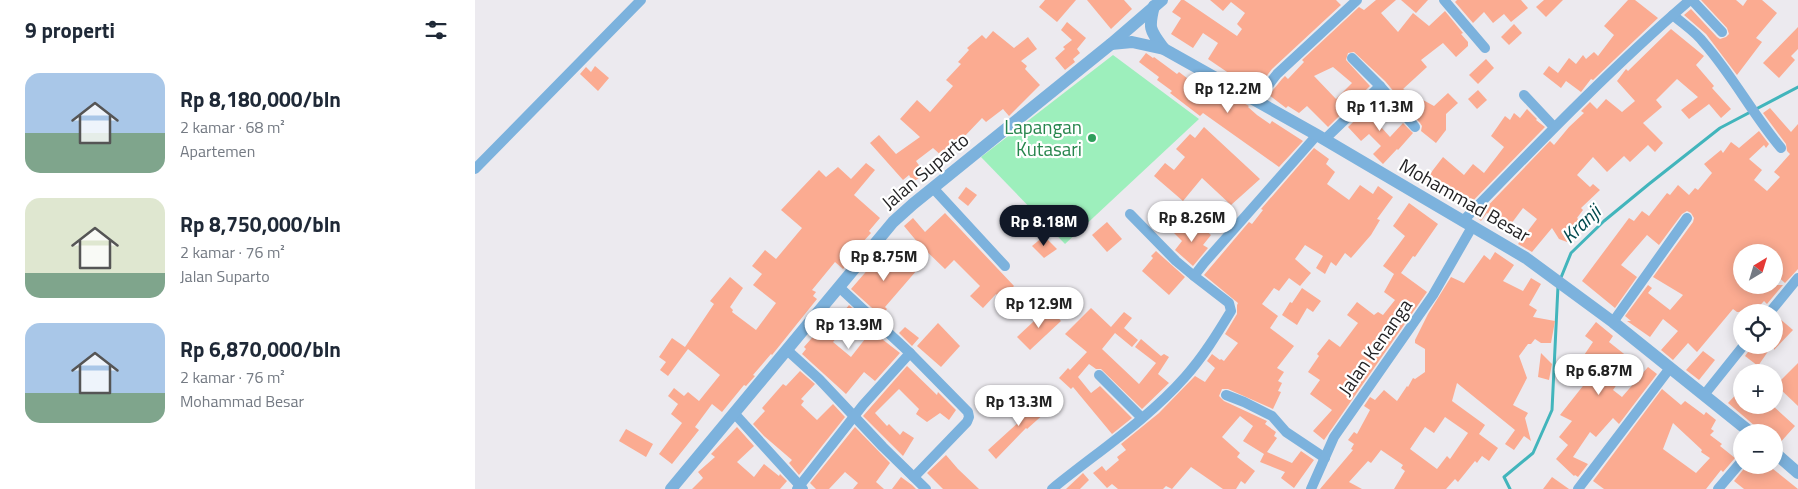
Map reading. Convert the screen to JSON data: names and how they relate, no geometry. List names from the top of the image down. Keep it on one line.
{"streets":{"street":["Jalan Suparto","Mohammad Besar","Jalan Kenanga"]},"crossings":[["Mohammad Besar","Jalan Kenanga"]],"water":["Kranji"],"places":["Lapangan Kutasari"],"north":"top right","page":{"heading":"9 properti","list":[{"name":"Rp 8,180,000/bln","note":"2 kamar · 68 m² · Apartemen"},{"name":"Rp 8,750,000/bln","note":"2 kamar · 76 m² · Jalan Suparto"},{"name":"Rp 6,870,000/bln","note":"2 kamar · 76 m² · Mohammad Besar"}],"price":["Rp 12.2M","Rp 11.3M","Rp 8.26M","Rp 8.18M","Rp 8.75M","Rp 12.9M","Rp 13.9M","Rp 6.87M","Rp 13.3M"],"map_buttons":["+","−"]}}
